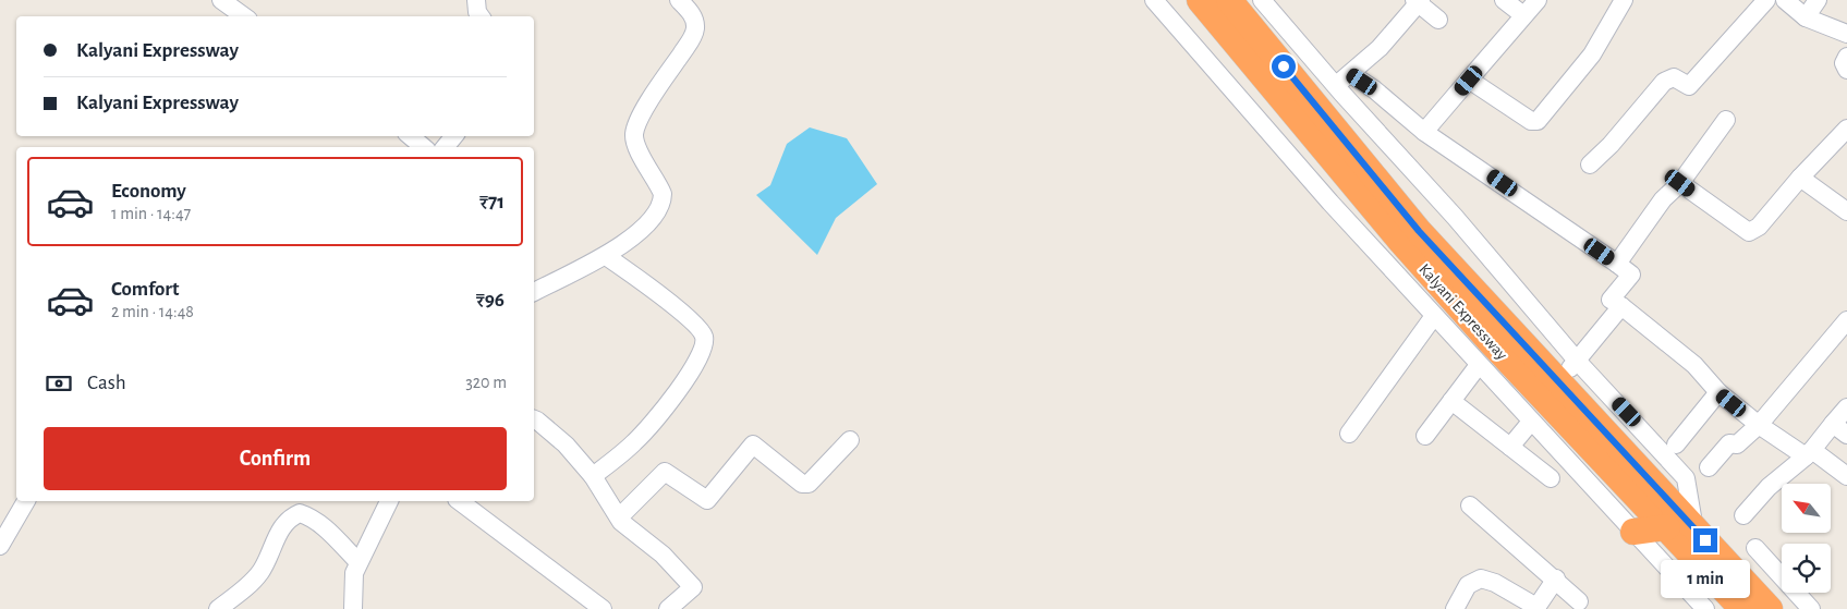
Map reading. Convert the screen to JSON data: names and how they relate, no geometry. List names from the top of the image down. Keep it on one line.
{"streets":{"highway":["Kalyani Expressway"]},"north":"top left","page":{"banner":["Kalyani Expressway","Kalyani Expressway"],"list":[{"name":"Economy","note":"1 min · 14:47","value":"₹71"},{"name":"Comfort","note":"2 min · 14:48","value":"₹96"}],"pay":["Cash","320 m"],"buttons":"Confirm","bubble":"1 min"}}
